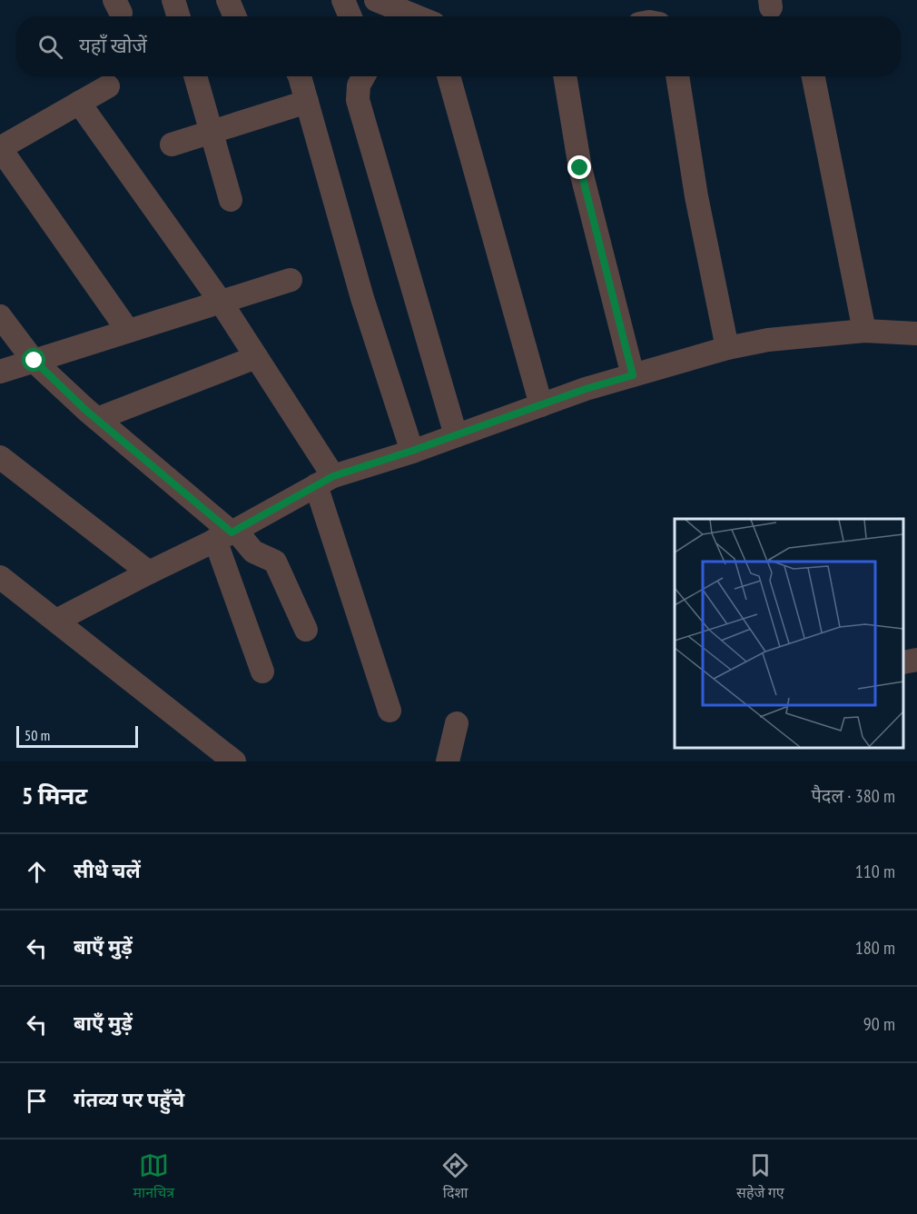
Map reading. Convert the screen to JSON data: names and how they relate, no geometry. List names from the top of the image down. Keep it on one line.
{"scale_bar":"50 m","page":{"search":"यहाँ खोजें","scale":"50 m","heading":["5 मिनट","पैदल · 380 m"],"list":[["सीधे चलें","110 m"],["बाएँ मुड़ें","180 m"],["बाएँ मुड़ें","90 m"],"गंतव्य पर पहुँचे"],"nav":["मानचित्र","दिशा","सहेजे गए"]}}
